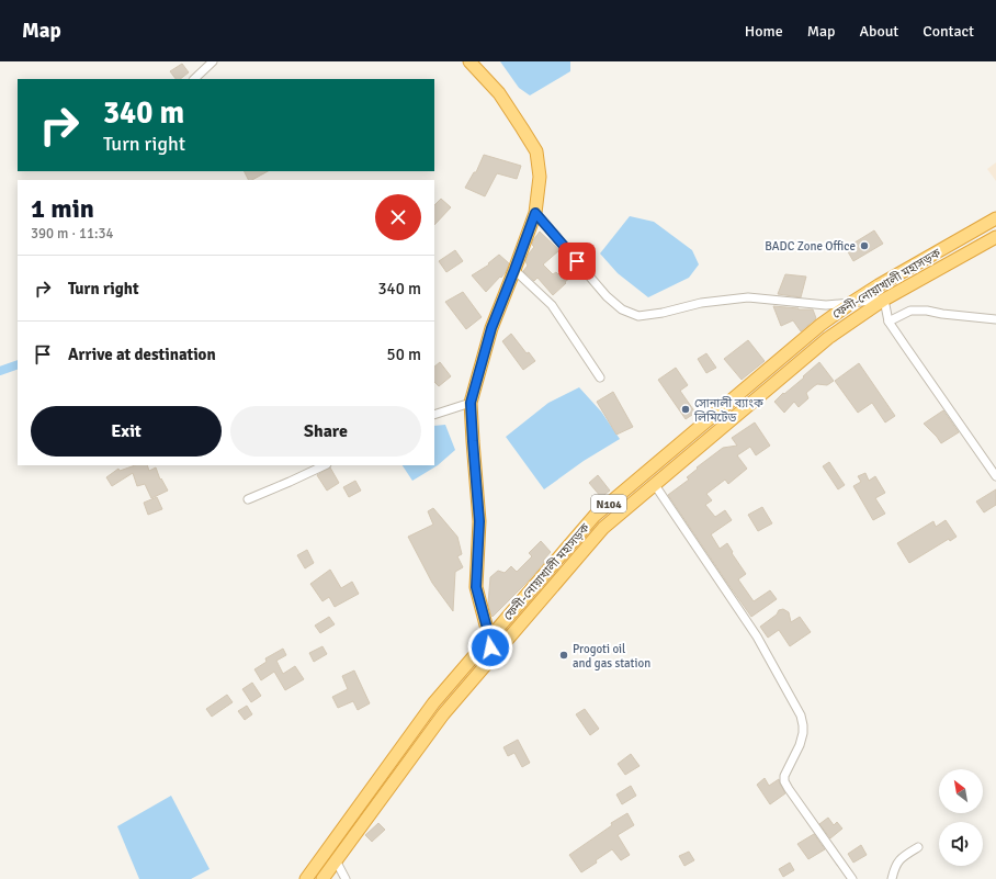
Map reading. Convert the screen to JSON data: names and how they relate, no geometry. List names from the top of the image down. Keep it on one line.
{"streets":{"highway":["ফেনী-নোয়াখালী মহাসড়ক","N104"]},"places":["BADC Zone Office","সোনালী ব্যাংক লিমিটেড","Progoti oil and gas station"],"north":"top left","page":{"header":"Map","nav":["Home","Map","About","Contact"],"turn":["340 m","Turn right"],"heading":["1 min","390 m · 11:34"],"list":[{"name":"Turn right","value":"340 m"},{"name":"Arrive at destination","value":"50 m"}],"buttons":["Exit","Share"]}}
